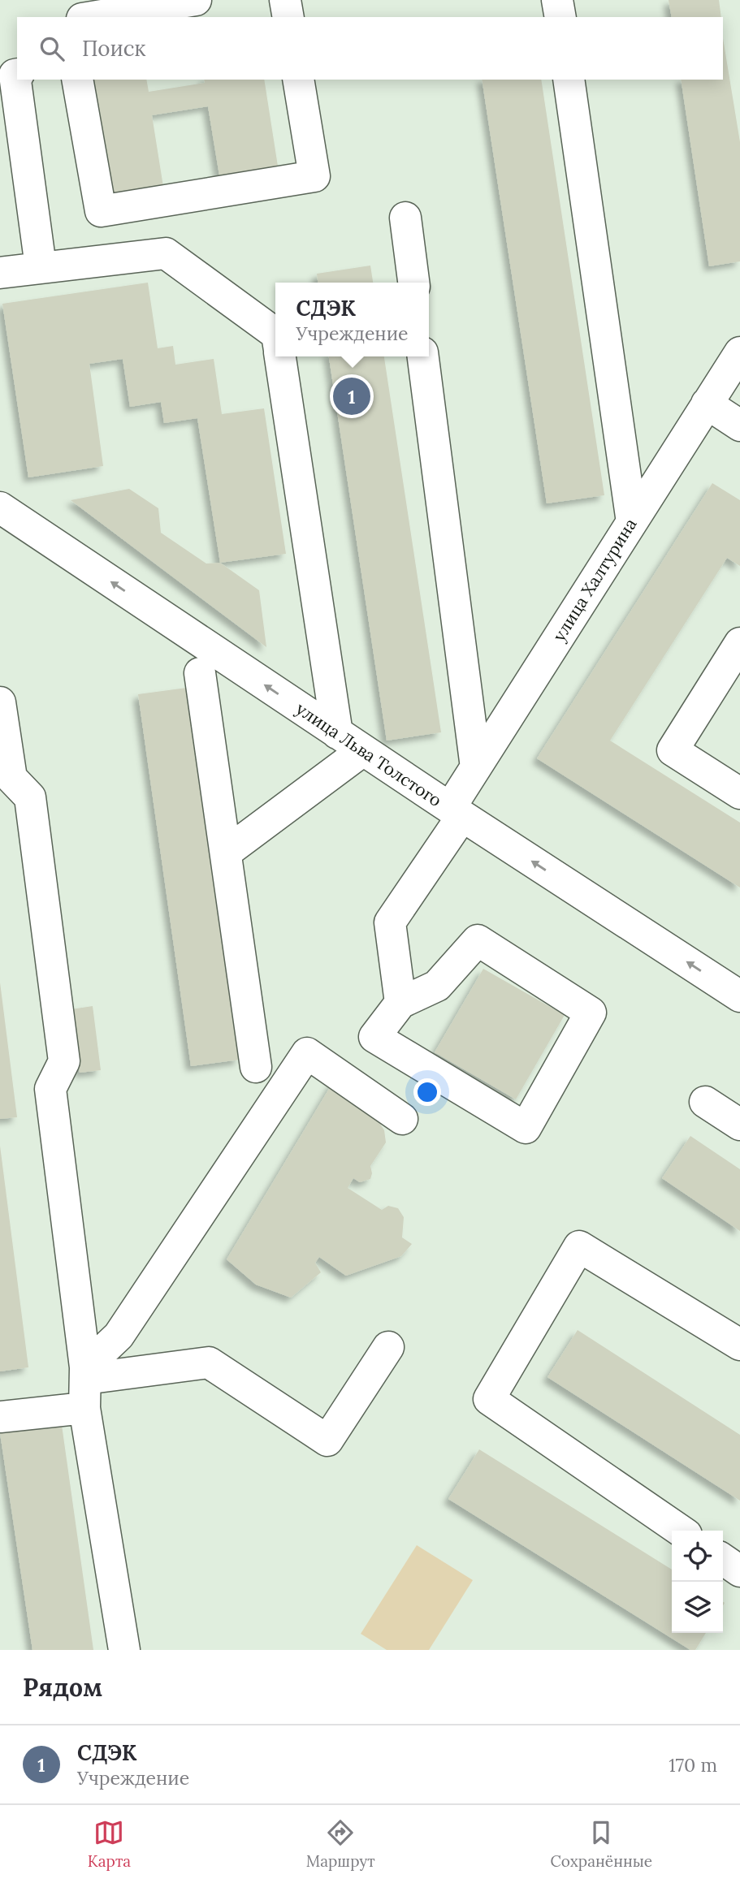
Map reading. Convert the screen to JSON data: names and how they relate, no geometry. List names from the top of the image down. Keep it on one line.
{"streets":{"street":["улица Халтурина","улица Льва Толстого"]},"crossings":[["улица Халтурина","улица Льва Толстого"]],"one_way":["улица Льва Толстого"],"page":{"search":"Поиск","popup":["СДЭК","Учреждение"],"pins":"1","heading":"Рядом","list":[{"mark":"1","name":"СДЭК","note":"Учреждение","value":"170 m"}],"nav":["Карта","Маршрут","Сохранённые"]}}
